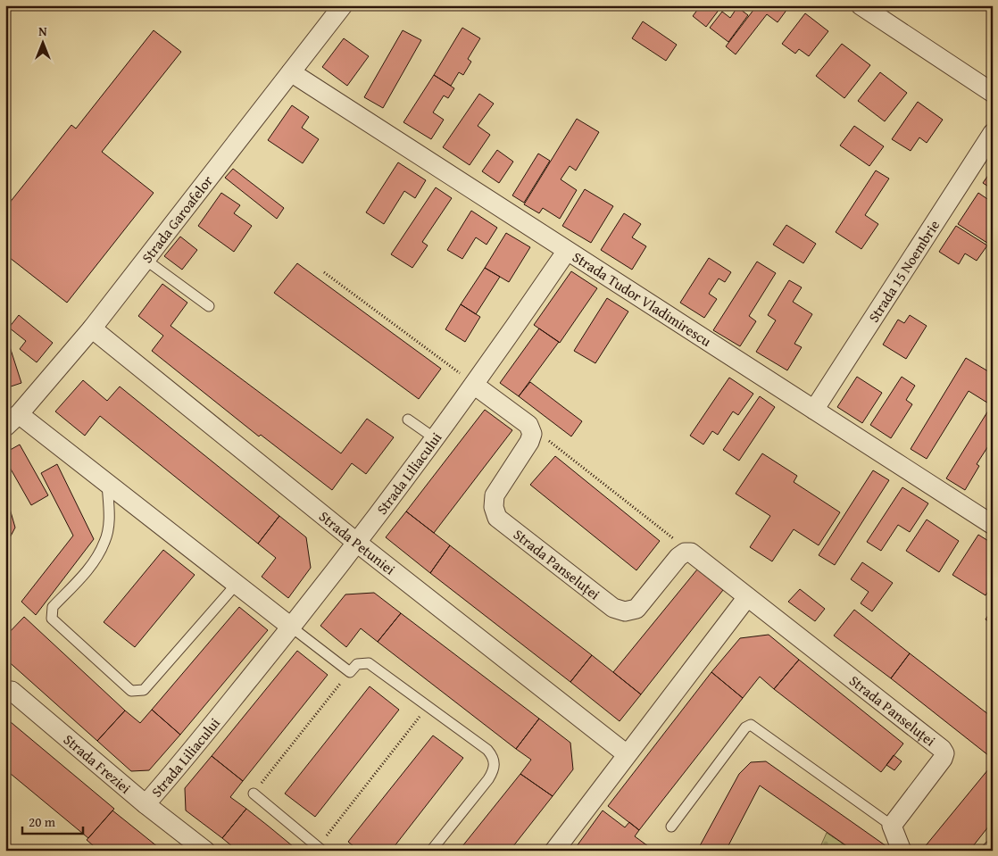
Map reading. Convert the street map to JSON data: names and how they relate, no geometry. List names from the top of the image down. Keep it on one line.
{"streets":{"street":["Strada Garoafelor","Strada 15 Noembrie","Strada Tudor Vladimirescu","Strada Liliacului","Strada Petuniei","Strada Panseluței","Strada Freziei"]},"crossings":[["Strada Garoafelor","Strada Tudor Vladimirescu"],["Strada Garoafelor","Strada Petuniei"],["Strada 15 Noembrie","Strada Tudor Vladimirescu"],["Strada Tudor Vladimirescu","Strada Liliacului"],["Strada Liliacului","Strada Petuniei"],["Strada Liliacului","Strada Freziei"]],"scale_bar":"20 m","north":"top"}
